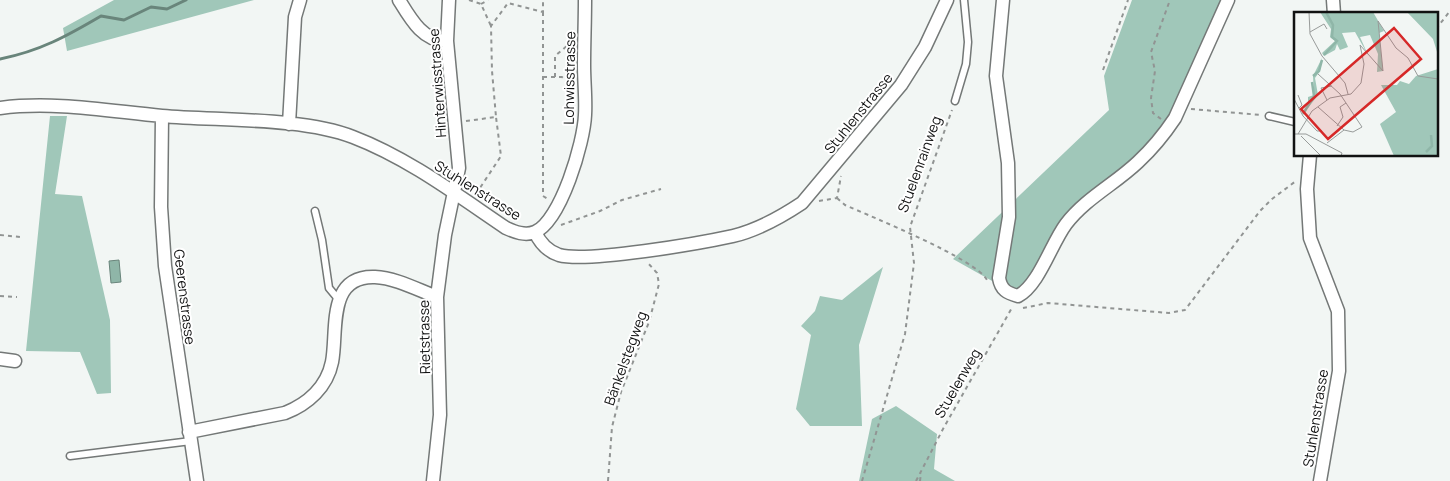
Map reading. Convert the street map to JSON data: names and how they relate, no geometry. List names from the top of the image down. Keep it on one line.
{"streets":{"street":["Lohwisstrasse","Hinterwisstrasse","Stuhlenstrasse","Geerenstrasse","Rietstrasse"],"path":["Stuelenrainweg","Bänkelstegweg","Stuelenweg"]},"crossings":[["Lohwisstrasse","Stuhlenstrasse"],["Hinterwisstrasse","Stuhlenstrasse"],["Hinterwisstrasse","Rietstrasse"],["Stuhlenstrasse","Geerenstrasse"],["Stuhlenstrasse","Rietstrasse"],["Stuhlenstrasse","Bänkelstegweg"],["Stuhlenstrasse","Stuelenweg"]]}
